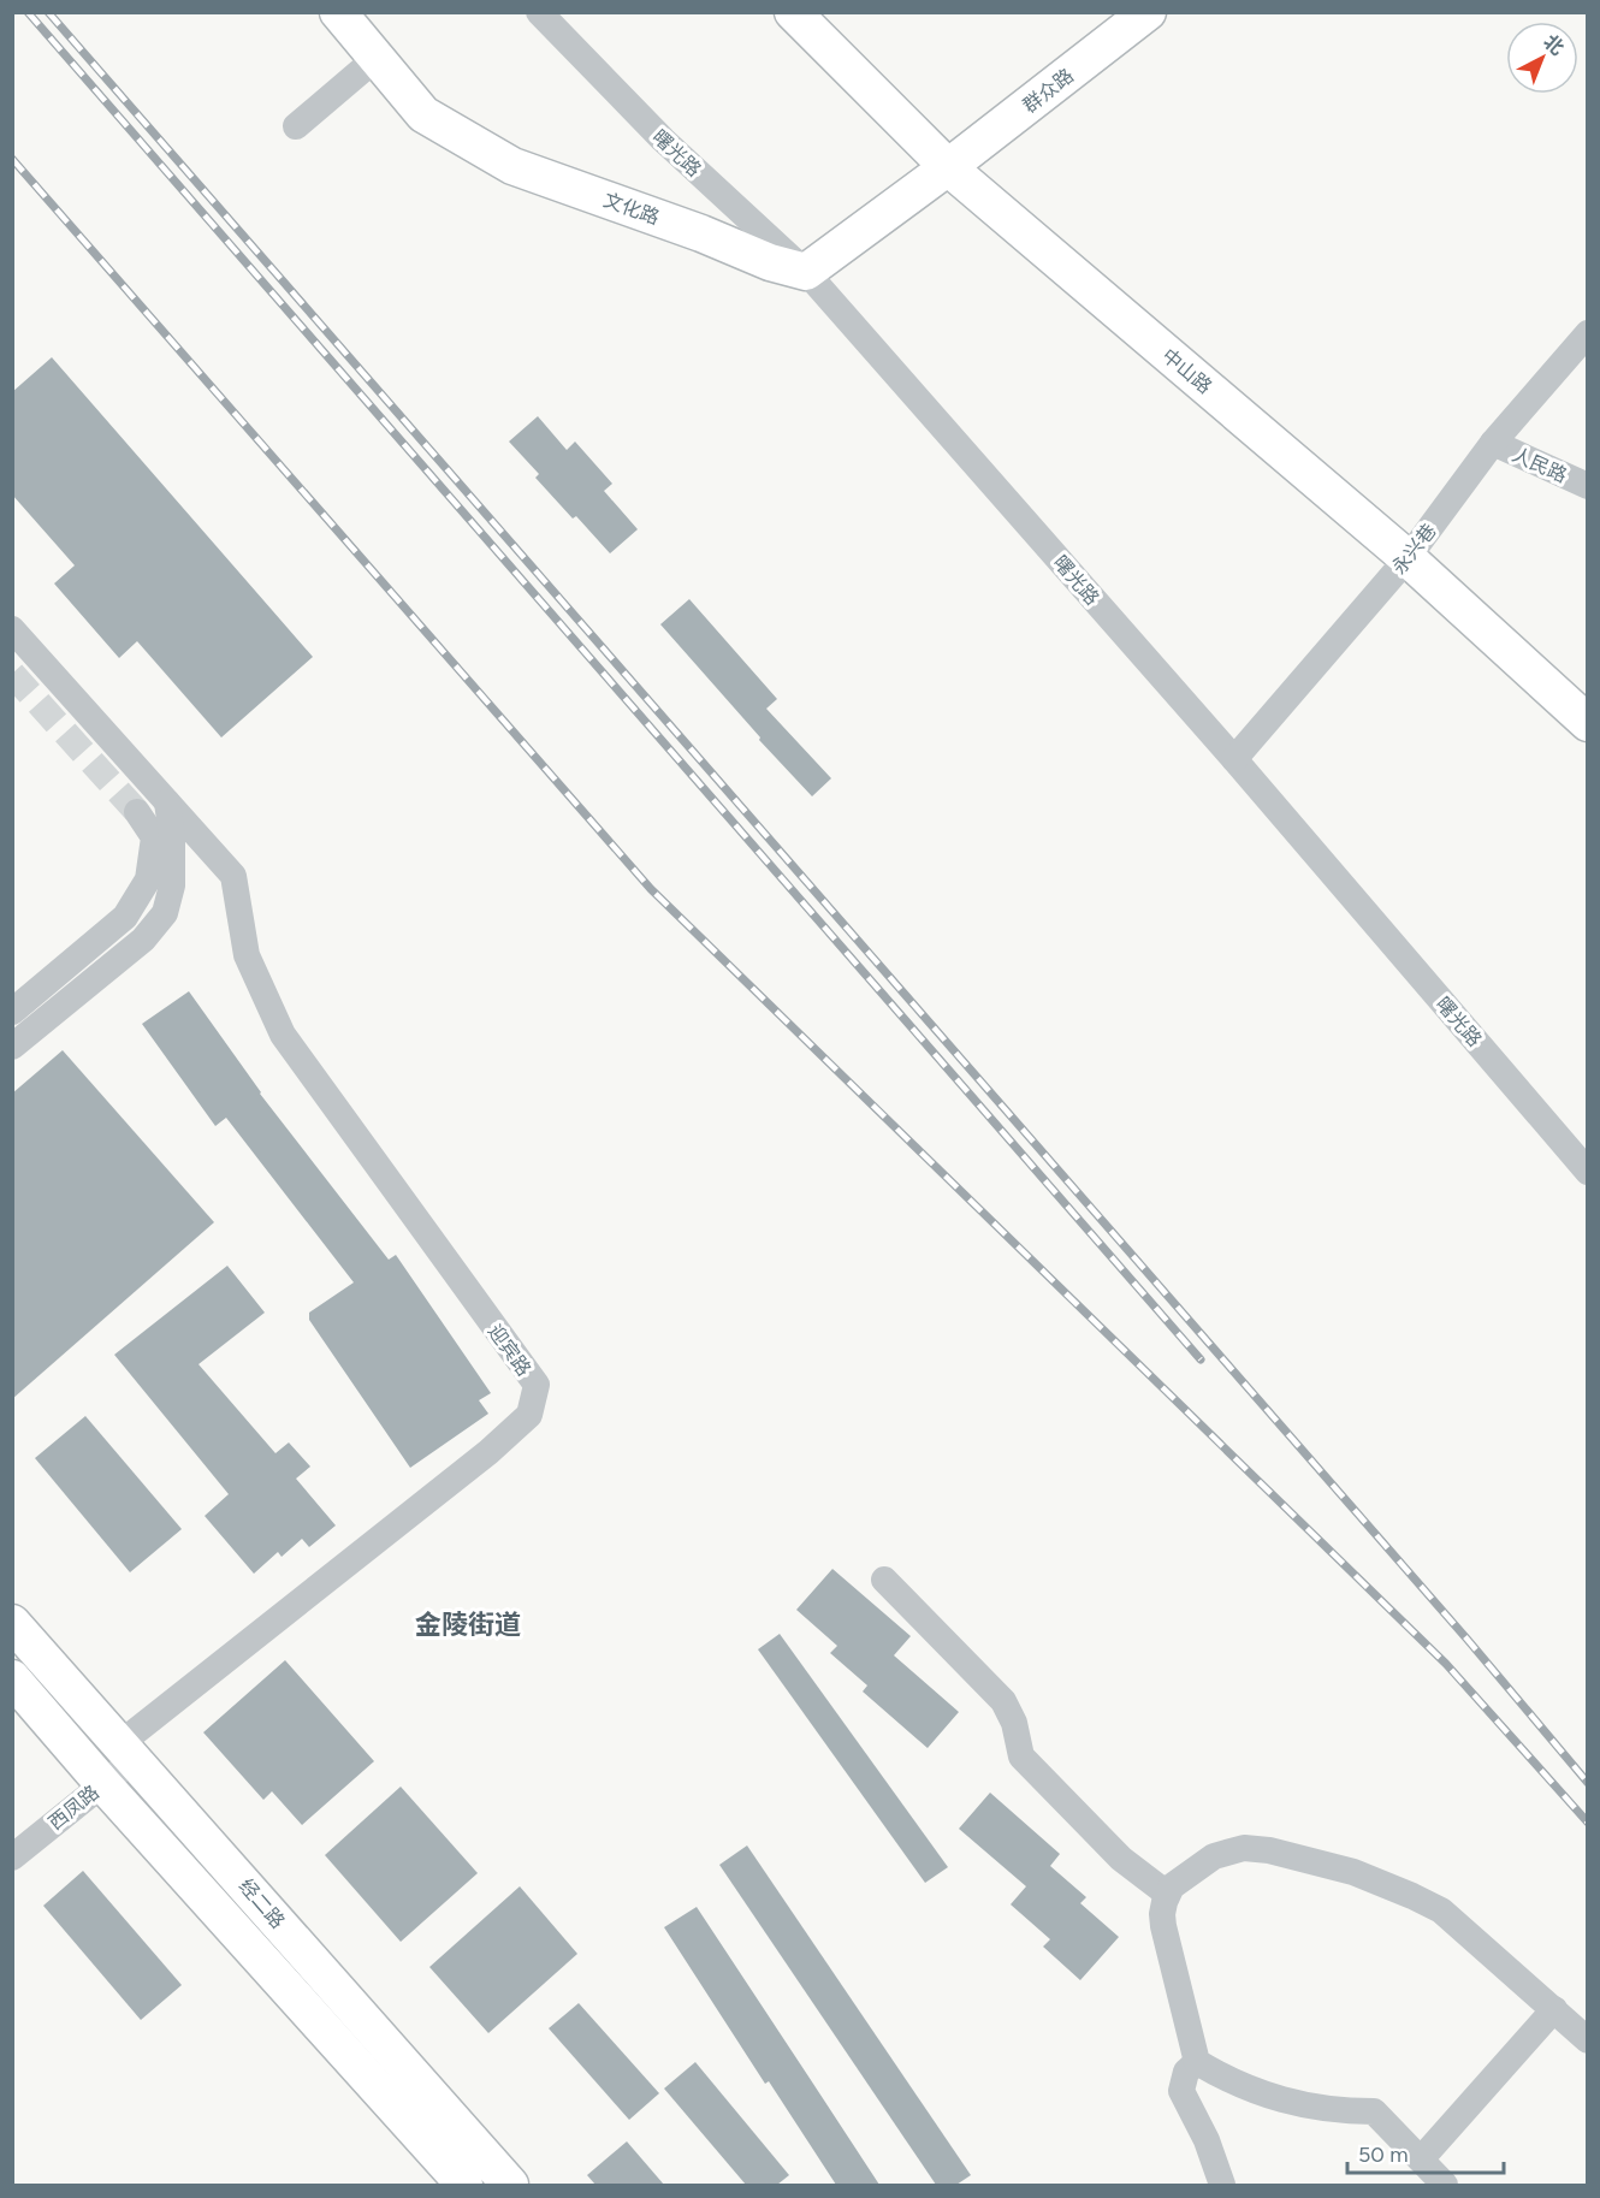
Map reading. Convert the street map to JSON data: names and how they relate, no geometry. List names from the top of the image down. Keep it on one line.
{"streets":{"main road":["群众路","文化路","中山路","经二路"],"street":["曙光路","人民路","永兴巷","迎宾路","西凤路"]},"crossings":[["群众路","中山路"],["曙光路","文化路"],["曙光路","永兴巷"],["中山路","永兴巷"],["人民路","永兴巷"],["迎宾路","西凤路"],["迎宾路","经二路"],["西凤路","经二路"]],"districts":["金陵街道"],"scale_bar":"50 m","north":"top right"}
